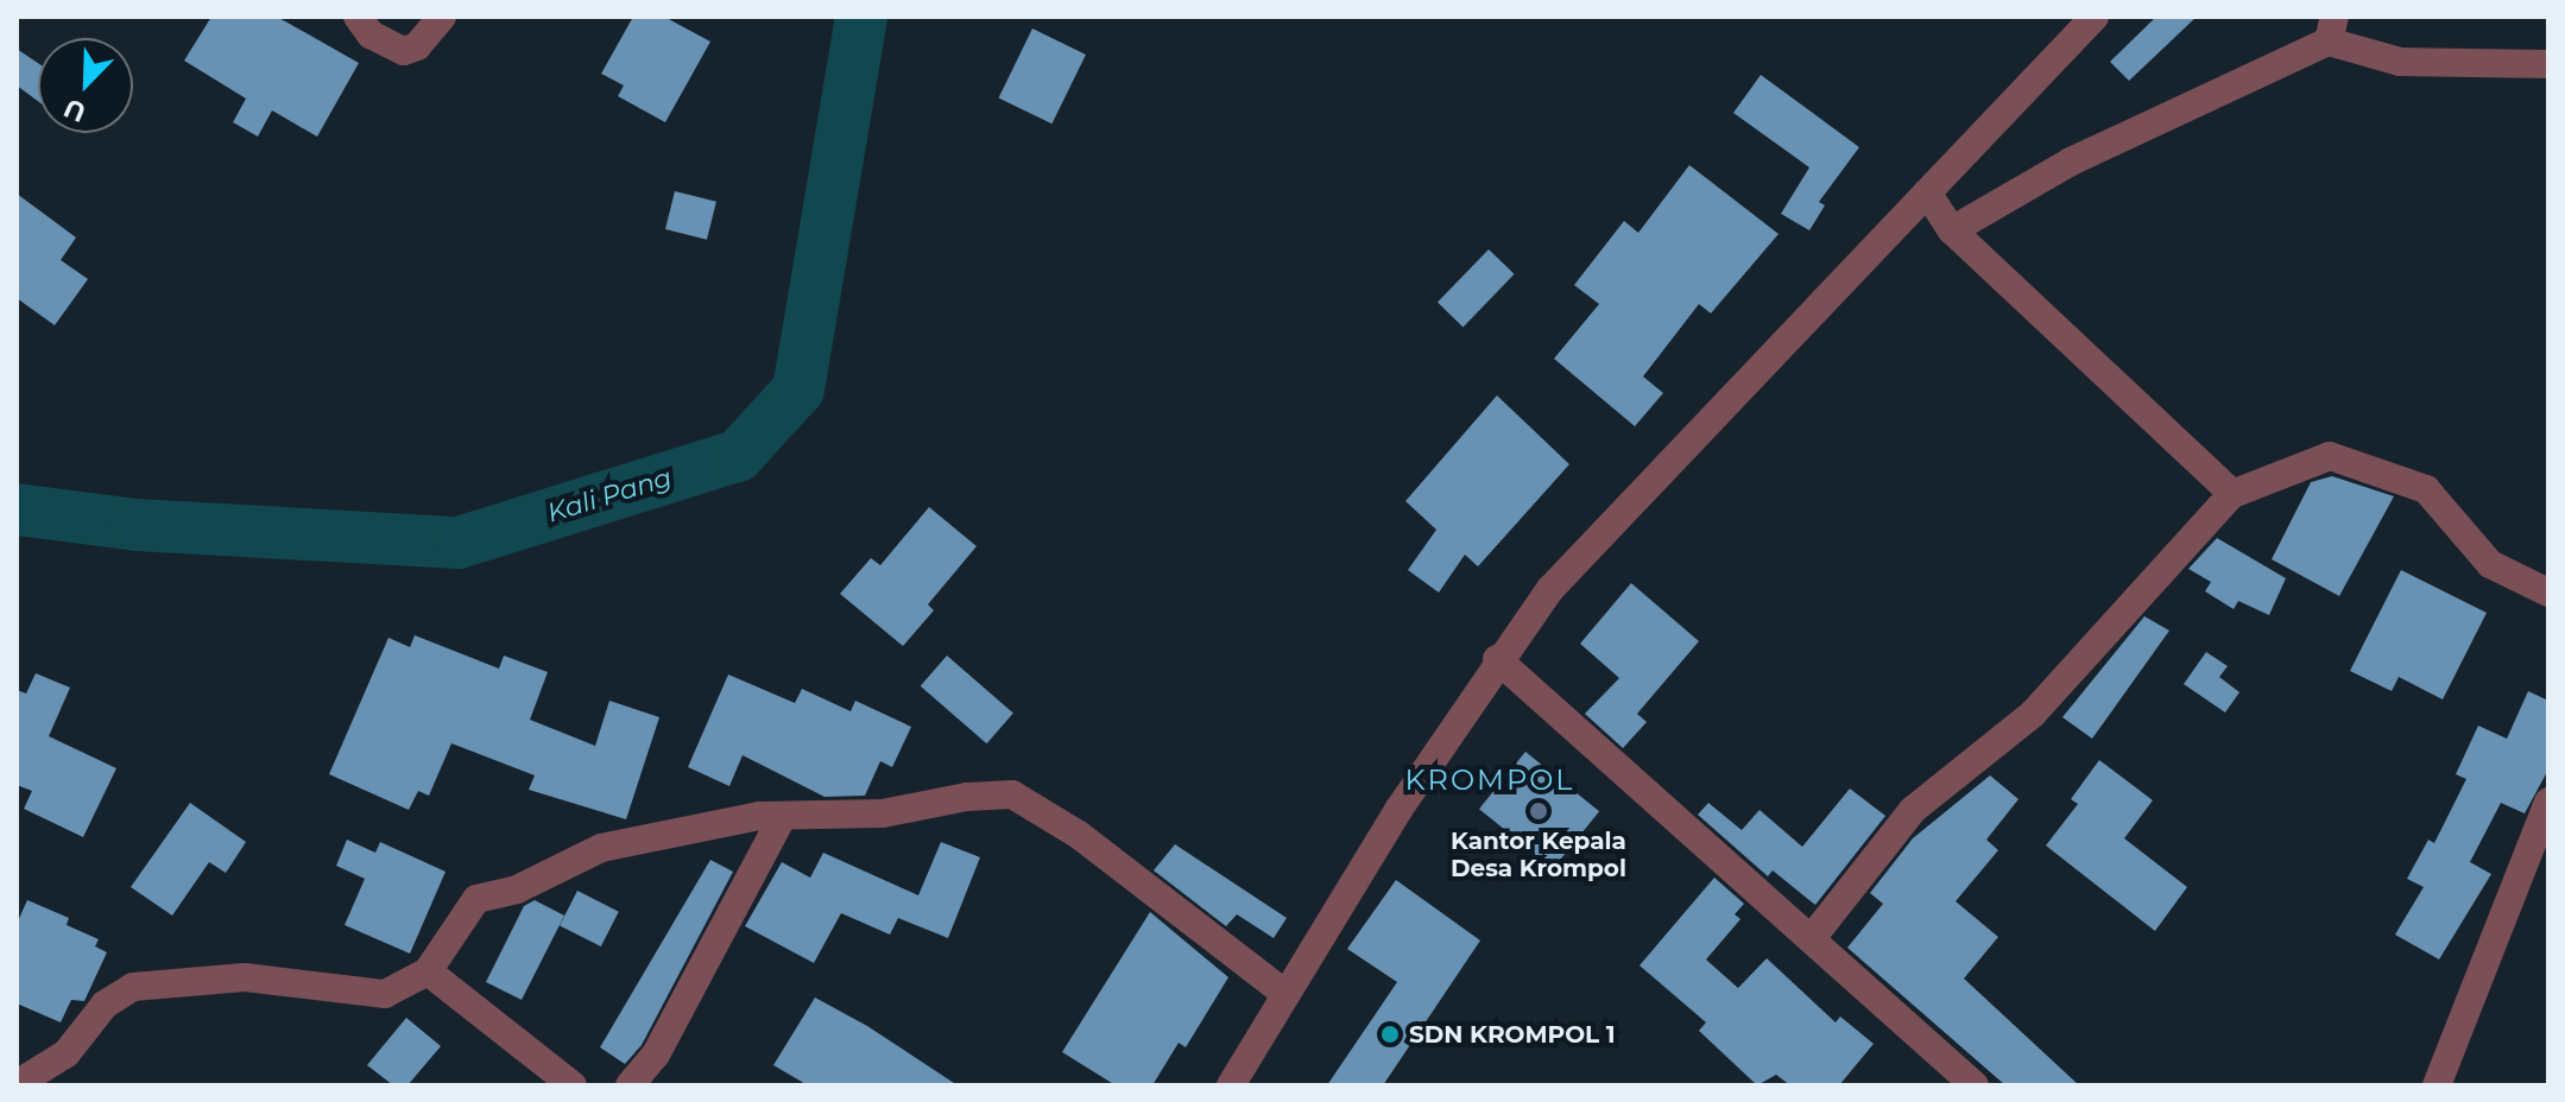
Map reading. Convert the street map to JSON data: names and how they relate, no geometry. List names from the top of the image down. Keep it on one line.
{"districts":["KROMPOL"],"water":["Kali Pang"],"places":["Kantor Kepala Desa Krompol","SDN KROMPOL 1"],"north":"bottom left"}
